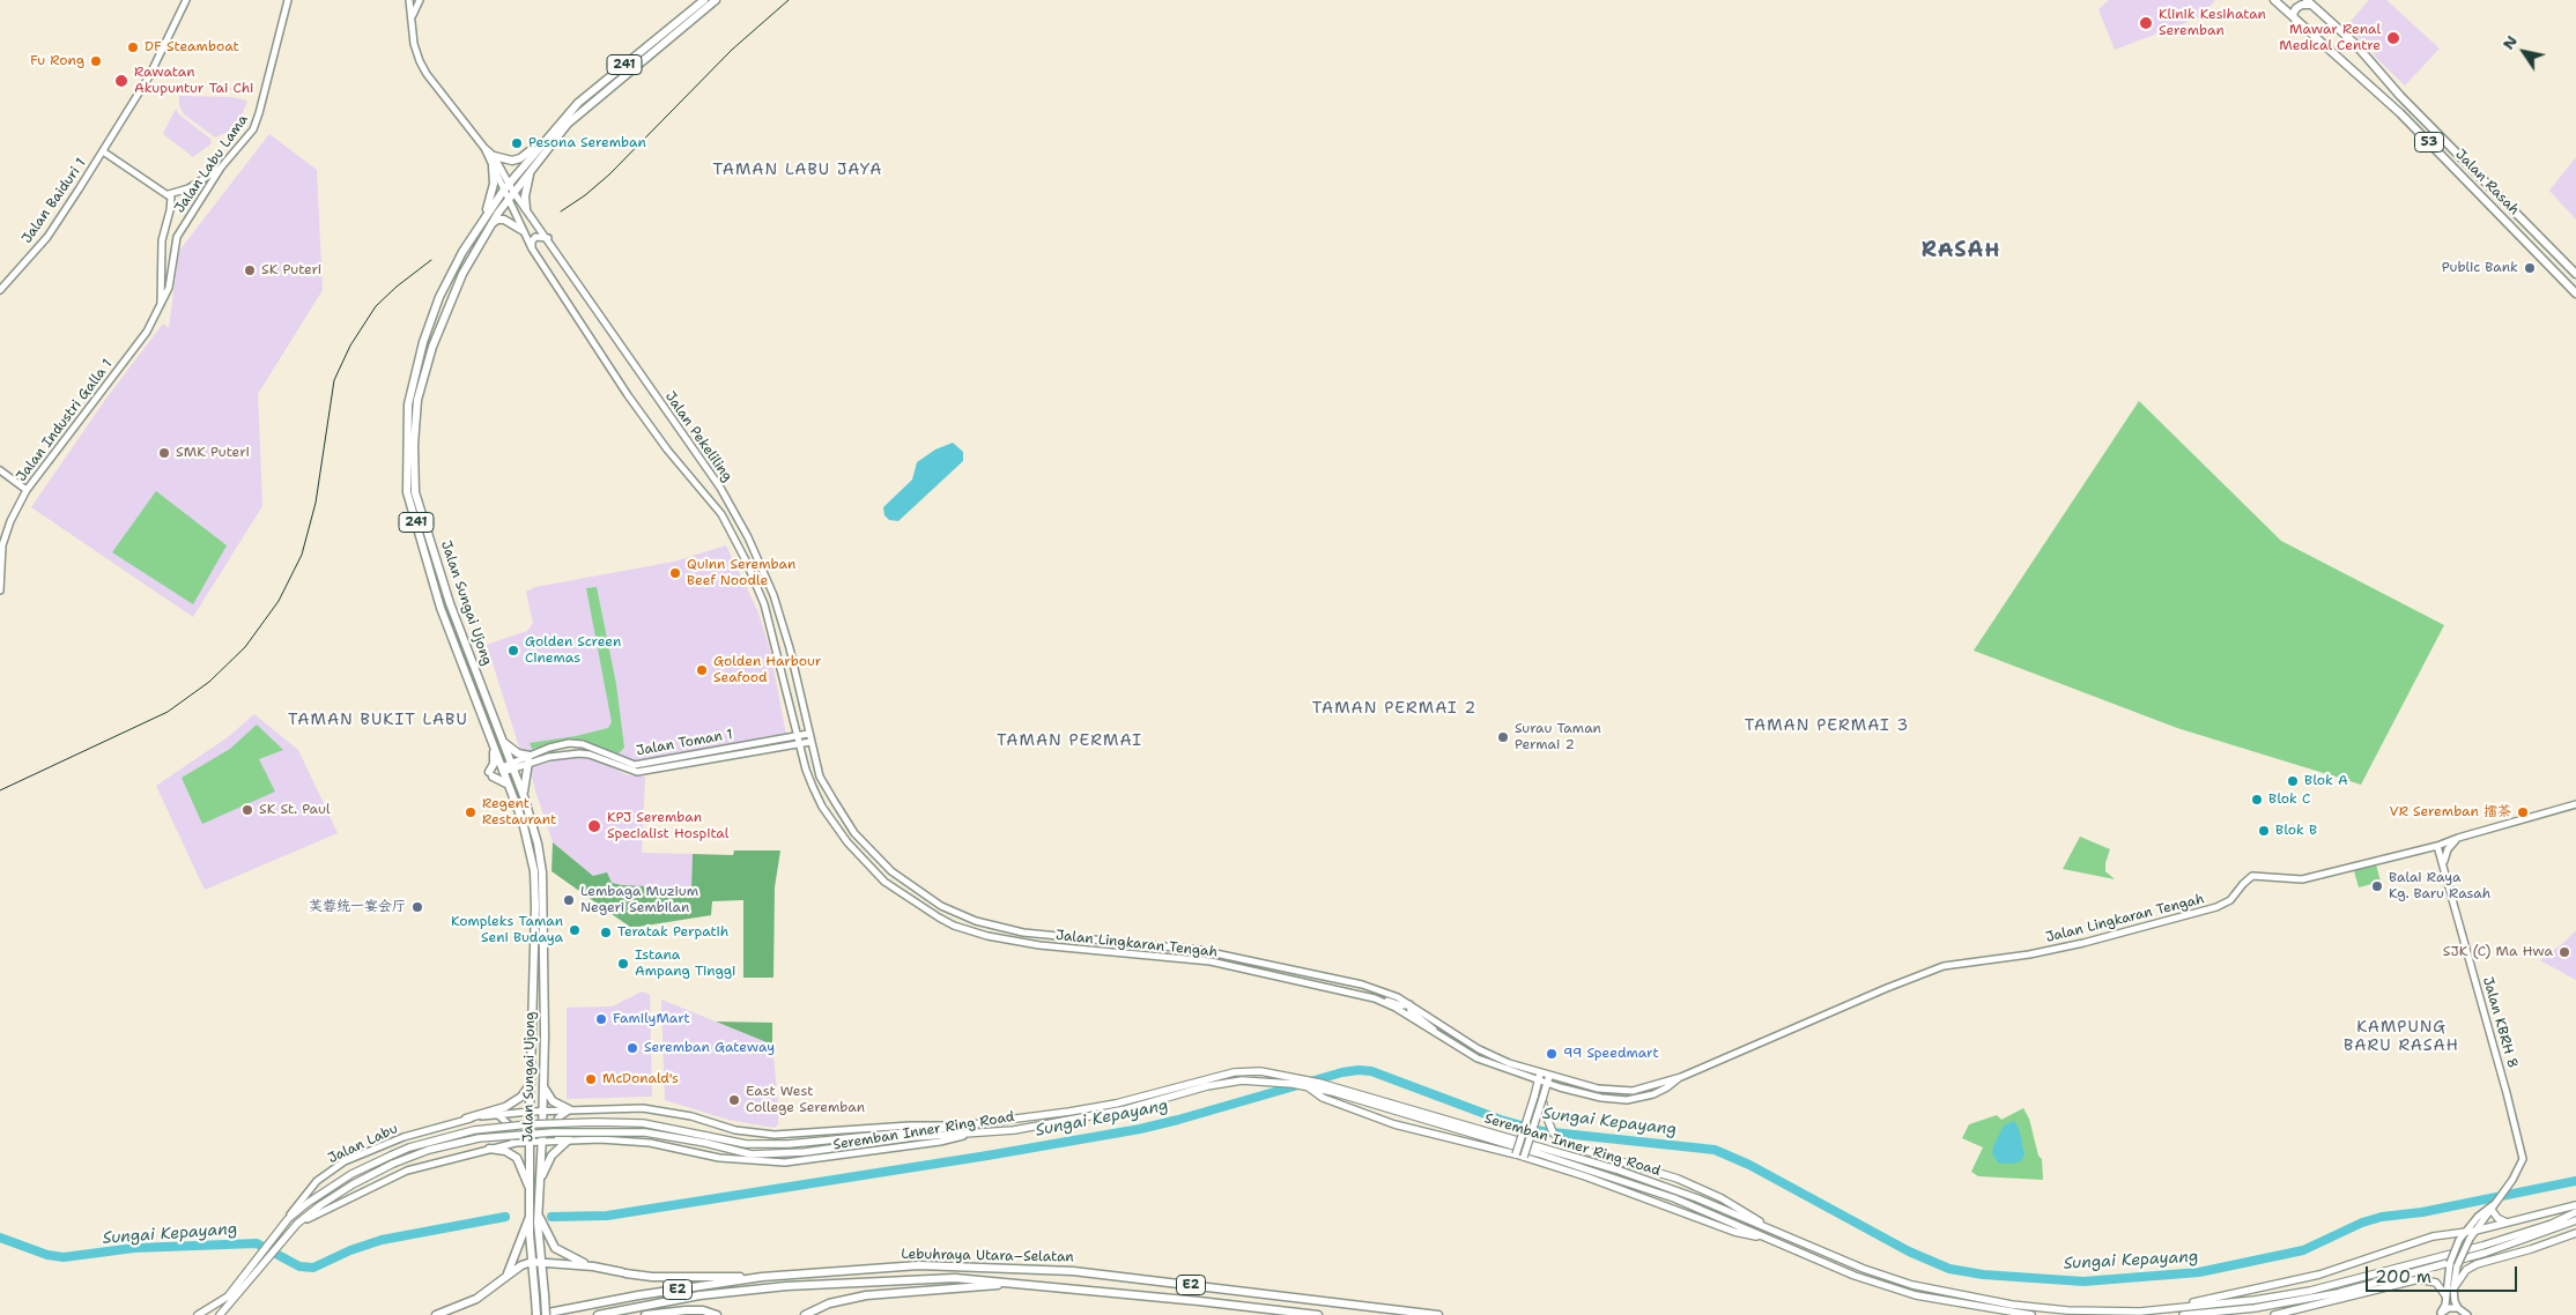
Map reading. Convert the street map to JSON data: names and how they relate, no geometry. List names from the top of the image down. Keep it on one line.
{"streets":{"highway":["241","53","Jalan Rasah","Jalan Sungai Ujong","Lebuhraya Utara–Selatan","E2"],"main road":["Seremban Inner Ring Road","Jalan Labu"],"street":["Jalan Labu Lama","Jalan Baiduri 1","Jalan Industri Galla 1","Jalan Pekeliling","Jalan Toman 1","Jalan Lingkaran Tengah","Jalan KBRH 8"]},"crossings":[["Jalan Labu Lama","Jalan Industri Galla 1"],["Jalan Pekeliling","Jalan Sungai Ujong"],["Jalan Pekeliling","Jalan Toman 1"],["Jalan Pekeliling","Jalan Lingkaran Tengah"],["Jalan Sungai Ujong","Jalan Toman 1"],["Jalan Sungai Ujong","Seremban Inner Ring Road"],["Jalan Sungai Ujong","Jalan Labu"],["Jalan Sungai Ujong","Lebuhraya Utara–Selatan"],["Jalan Toman 1","Jalan Lingkaran Tengah"],["Jalan Lingkaran Tengah","Jalan KBRH 8"],["Seremban Inner Ring Road","Jalan Labu"]],"districts":["TAMAN LABU JAYA","RASAH","TAMAN PERMAI 2","TAMAN BUKIT LABU","TAMAN PERMAI 3","TAMAN PERMAI","KAMPUNG BARU RASAH"],"water":["Sungai Kepayang"],"places":["Klinik Kesihatan Seremban","Mawar Renal Medical Centre","DF Steamboat","Fu Rong","Rawatan Akupuntur Tai Chi","Pesona Seremban","Public Bank","SK Puteri","SMK Puteri","Quinn Seremban Beef Noodle","Golden Screen Cinemas","Golden Harbour Seafood","Surau Taman Permai 2","Blok A","Blok C","SK St. Paul","Regent Restaurant","VR Seremban 擂茶","KPJ Seremban Specialist Hospital","Blok B","Balai Raya Kg. Baru Rasah","Lembaga Muzium Negeri Sembilan","芙蓉统一宴会厅","Kompleks Taman Seni Budaya","Teratak Perpatih","SJK (C) Ma Hwa","Istana Ampang Tinggi","FamilyMart","Seremban Gateway","99 Speedmart","McDonald's","East West College Seremban"],"scale_bar":"200 m","north":"top left"}
